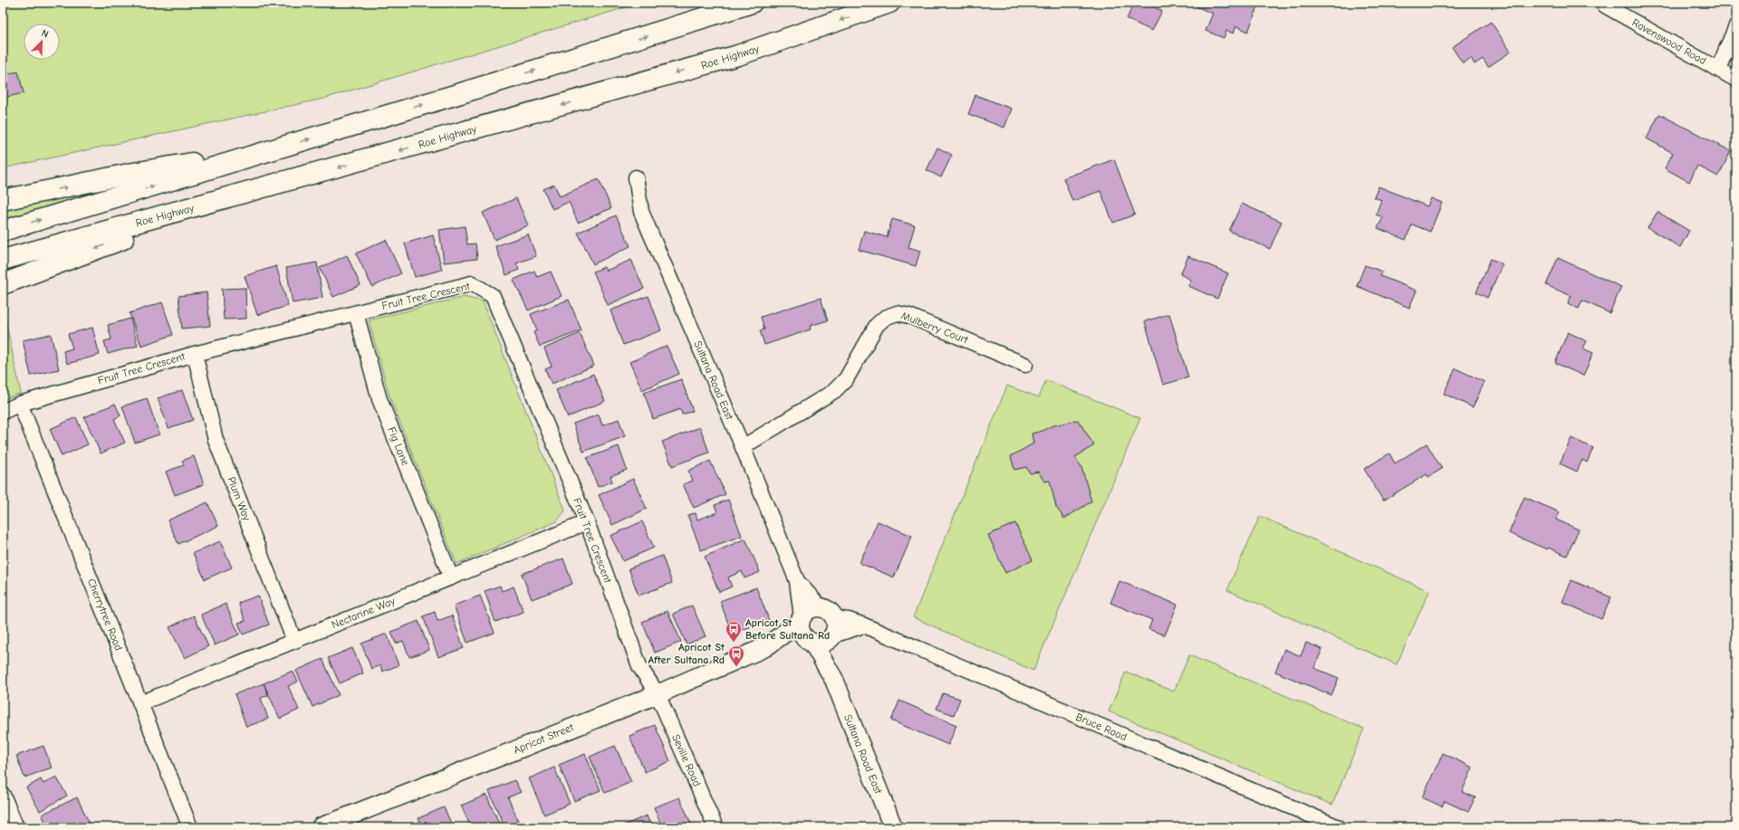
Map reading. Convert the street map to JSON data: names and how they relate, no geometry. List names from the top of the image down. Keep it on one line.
{"streets":{"highway":["Roe Highway"],"street":["Ravenswood Road","Fruit Tree Crescent","Mulberry Court","Sultana Road East","Fig Lane","Plum Way","Nectarine Way","Cherrytree Road","Bruce Road","Apricot Street","Seville Road"]},"crossings":[["Fruit Tree Crescent","Fig Lane"],["Fruit Tree Crescent","Plum Way"],["Fruit Tree Crescent","Nectarine Way"],["Fruit Tree Crescent","Cherrytree Road"],["Fruit Tree Crescent","Apricot Street"],["Fruit Tree Crescent","Seville Road"],["Mulberry Court","Sultana Road East"],["Sultana Road East","Bruce Road"],["Sultana Road East","Apricot Street"],["Fig Lane","Nectarine Way"],["Plum Way","Nectarine Way"],["Nectarine Way","Cherrytree Road"],["Bruce Road","Apricot Street"],["Apricot Street","Seville Road"]],"places":{"bus stop":["Apricot St Before Sultana Rd","Apricot St After Sultana Rd"]},"north":"top right"}
